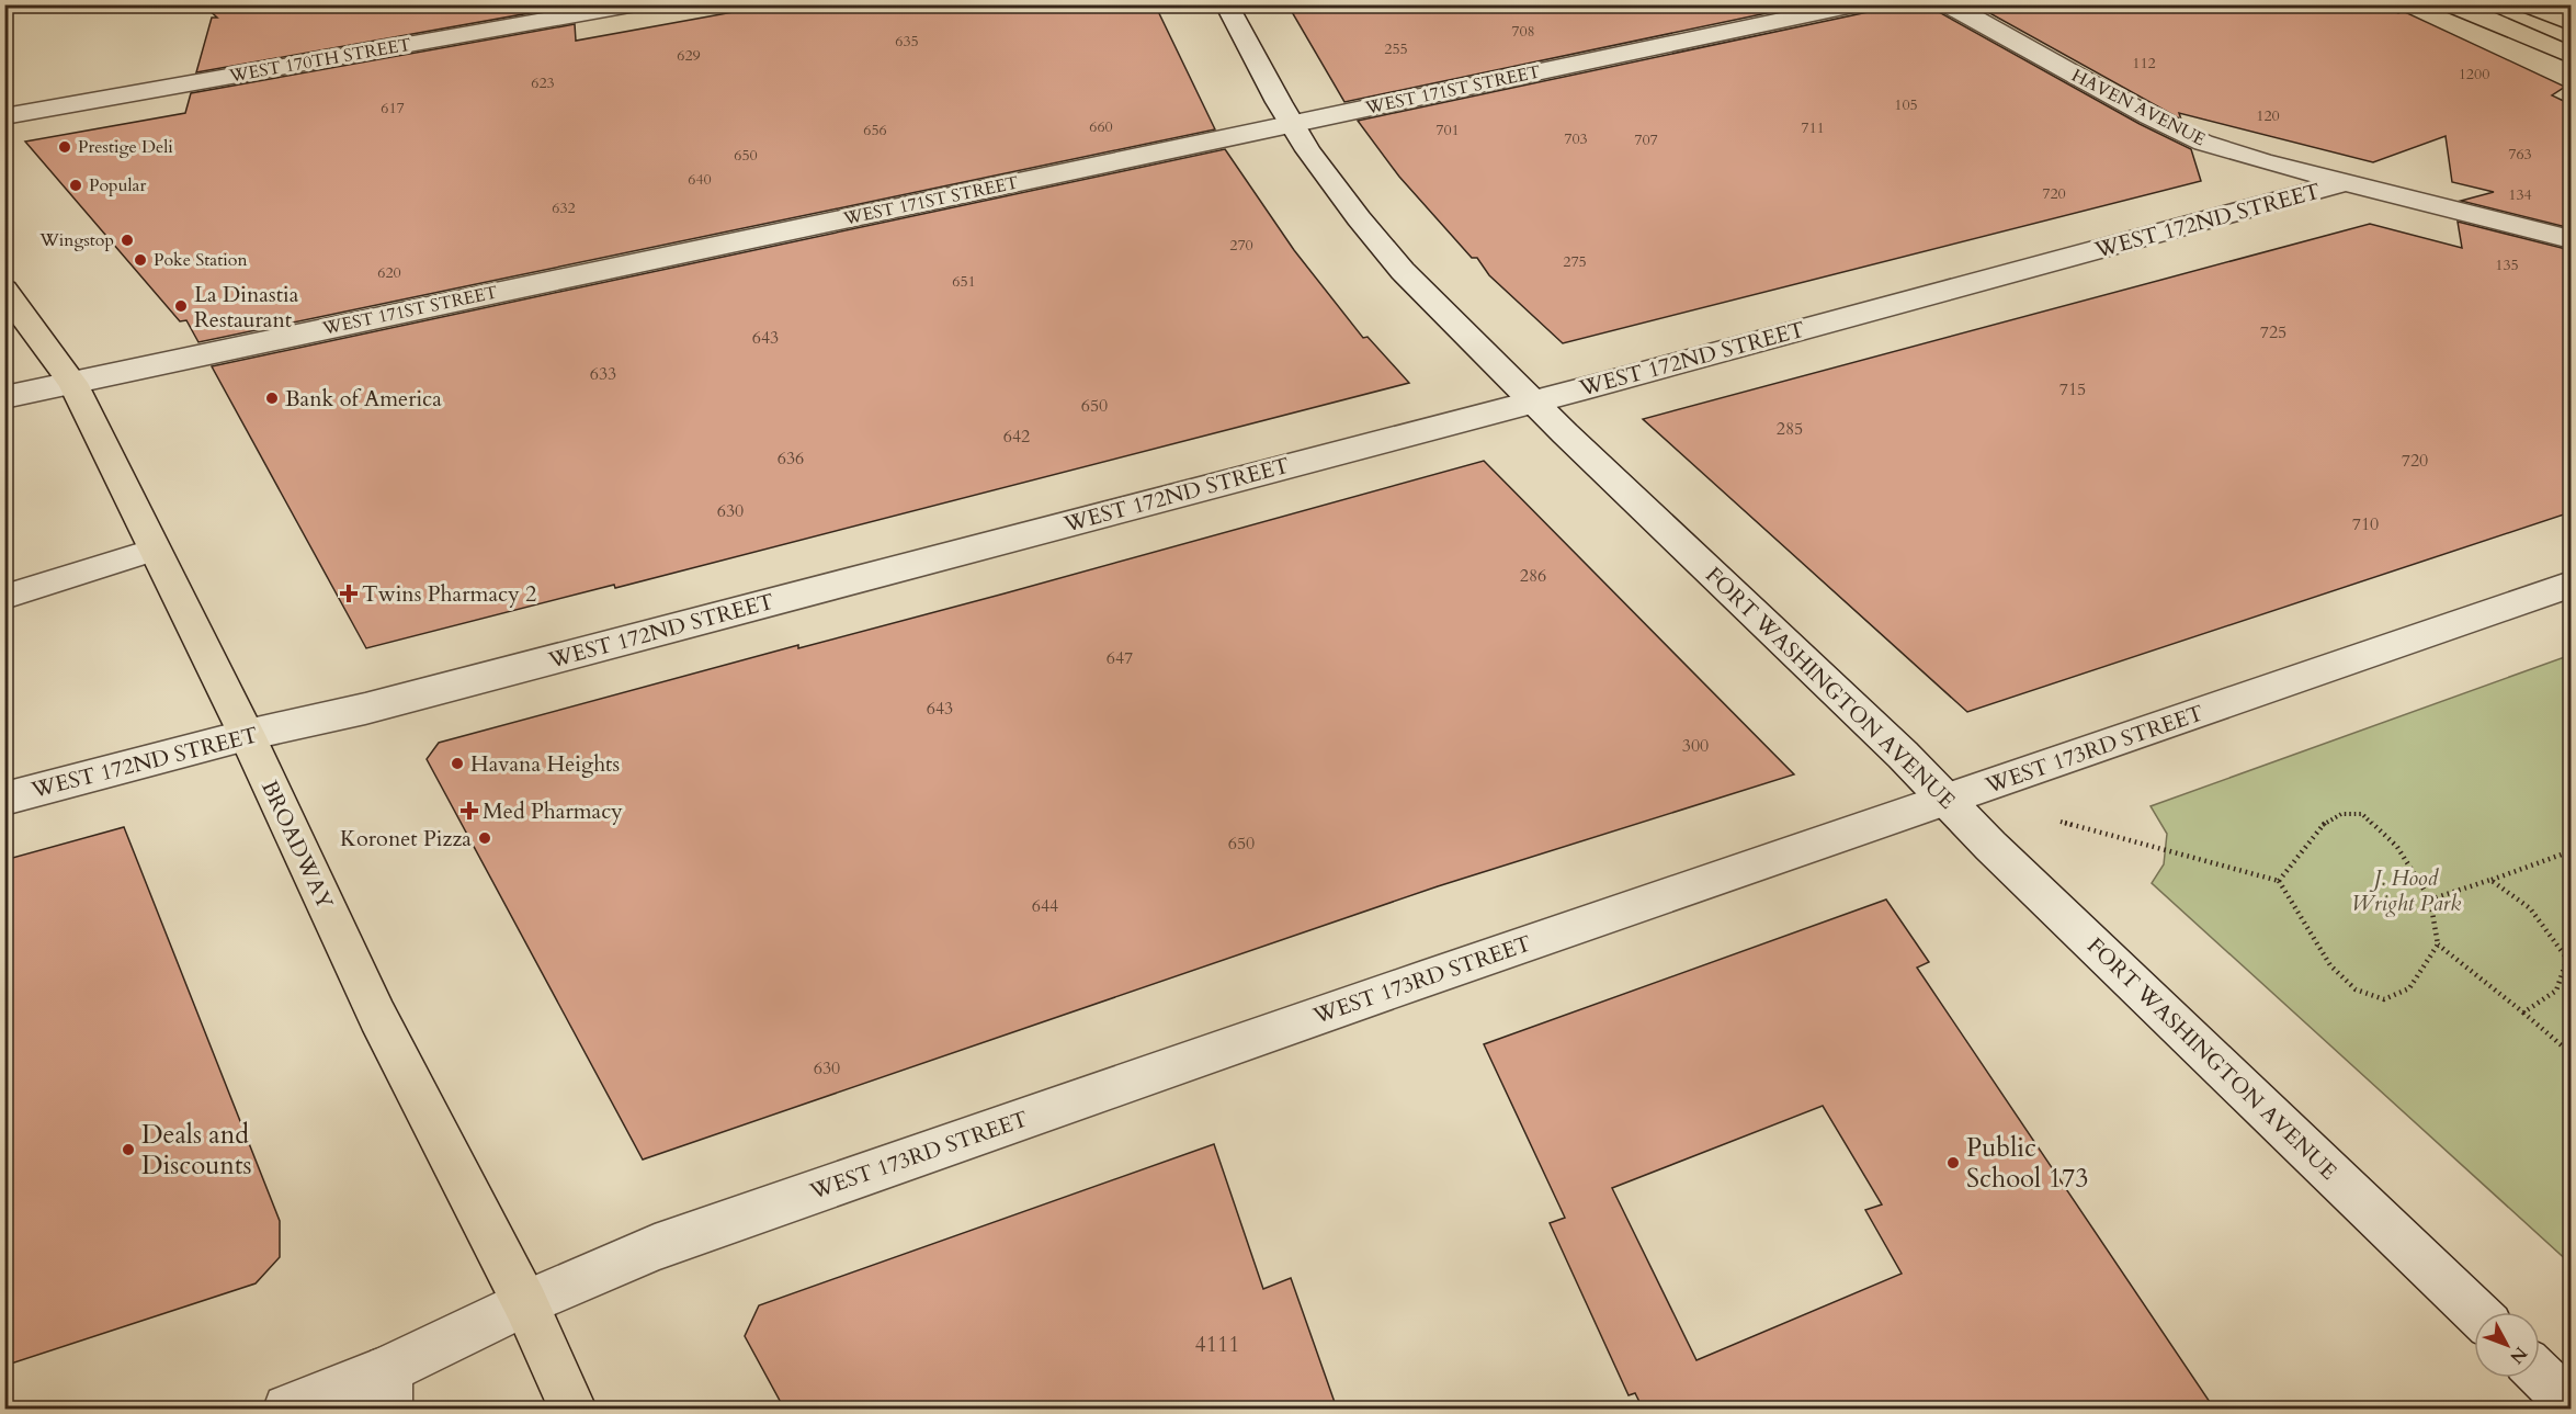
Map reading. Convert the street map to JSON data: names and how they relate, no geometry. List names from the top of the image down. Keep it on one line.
{"streets":{"main road":["BROADWAY"],"street":["WEST 170TH STREET","WEST 171ST STREET","HAVEN AVENUE","WEST 172ND STREET","FORT WASHINGTON AVENUE","WEST 173RD STREET"]},"crossings":[["WEST 171ST STREET","FORT WASHINGTON AVENUE"],["WEST 171ST STREET","BROADWAY"],["HAVEN AVENUE","WEST 172ND STREET"],["WEST 172ND STREET","FORT WASHINGTON AVENUE"],["WEST 172ND STREET","BROADWAY"],["FORT WASHINGTON AVENUE","WEST 173RD STREET"],["WEST 173RD STREET","BROADWAY"]],"parks":["J. Hood Wright Park"],"places":{"other":["Prestige Deli","Popular","Wingstop","Poke Station","La Dinastia Restaurant","Bank of America","Havana Heights","Koronet Pizza","Deals and Discounts","Public School 173"],"health":["Twins Pharmacy 2","Med Pharmacy"]},"house_numbers":["708","635","255","629","112","1200","623","105","617","120","660","711","656","701","703","707","763","650","640","720","134","632","270","275","135","620","651","725","643","633","715","650","285","642","636","720","630","710","286","647","643","300","650","644","630","4111"],"north":"bottom right"}
